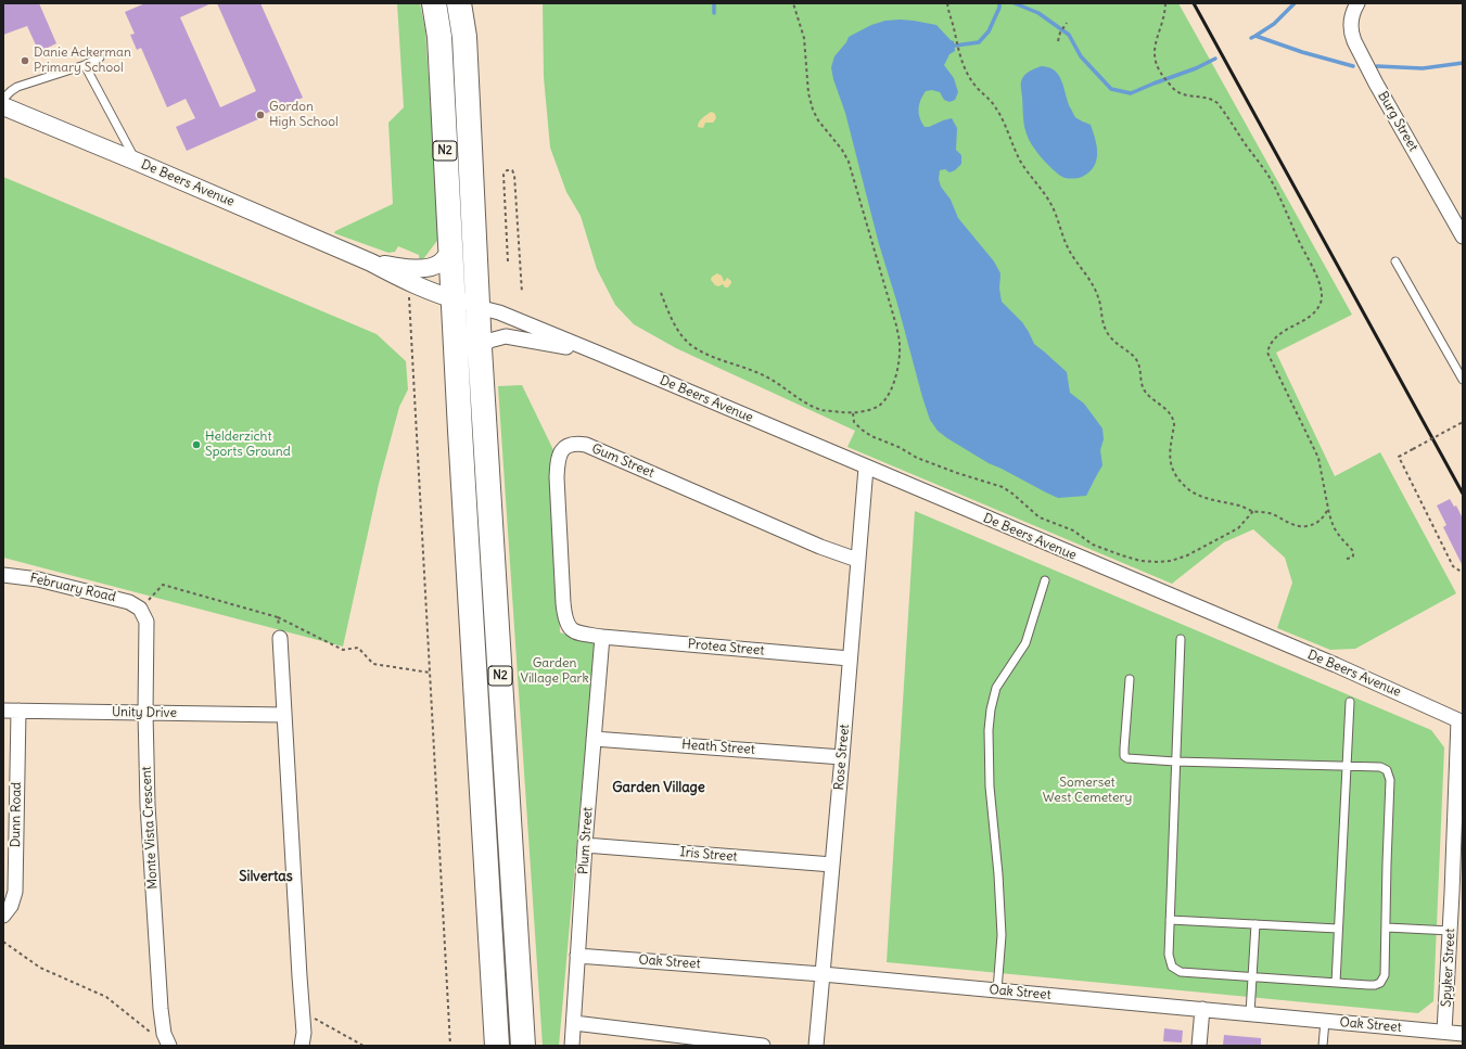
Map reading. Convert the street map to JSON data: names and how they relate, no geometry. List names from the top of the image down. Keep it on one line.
{"streets":{"highway":["N2"],"street":["Burg Street","De Beers Avenue","Gum Street","February Road","Protea Street","Unity Drive","Heath Street","Rose Street","Dunn Road","Monte Vista Crescent","Plum Street","Iris Street","Oak Street","Spyker Street"]},"crossings":[["N2","De Beers Avenue"],["De Beers Avenue","Rose Street"],["De Beers Avenue","Spyker Street"],["Gum Street","Protea Street"],["Gum Street","Rose Street"],["Gum Street","Plum Street"],["February Road","Monte Vista Crescent"],["Protea Street","Rose Street"],["Protea Street","Plum Street"],["Unity Drive","Dunn Road"],["Unity Drive","Monte Vista Crescent"],["Heath Street","Rose Street"],["Heath Street","Plum Street"],["Rose Street","Iris Street"],["Rose Street","Oak Street"],["Plum Street","Iris Street"],["Plum Street","Oak Street"],["Oak Street","Spyker Street"]],"districts":["Garden Village","Silvertas"],"parks":["Garden Village Park","Somerset West Cemetery"],"places":["Danie Ackerman Primary School","Gordon High School","Helderzicht Sports Ground"]}
